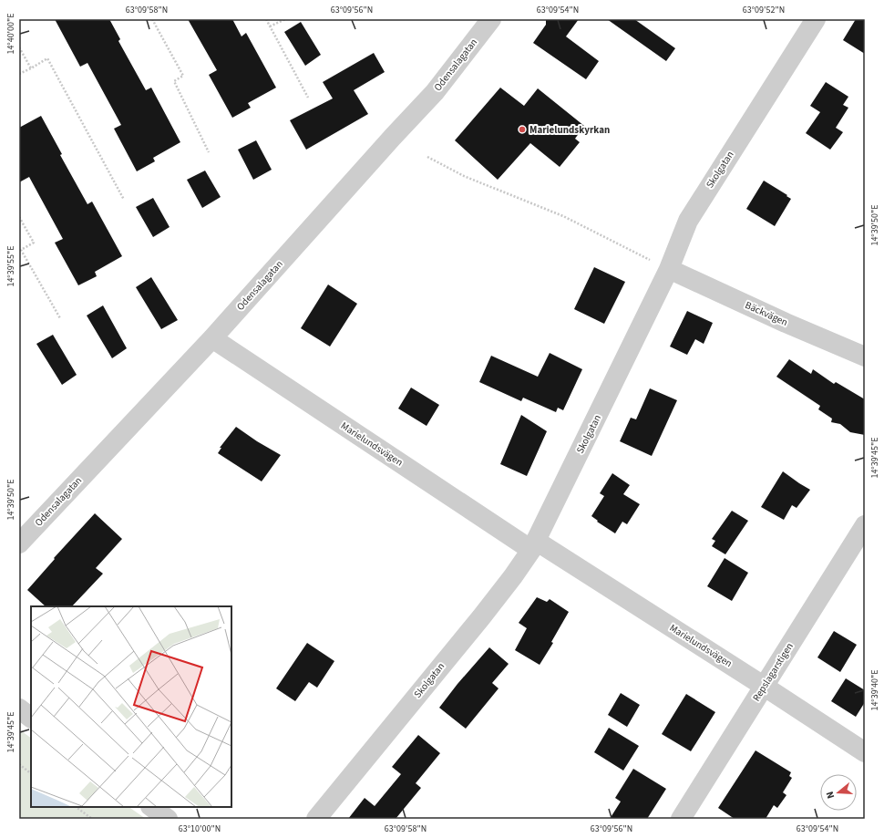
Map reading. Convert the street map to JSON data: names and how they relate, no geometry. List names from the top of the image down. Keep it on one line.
{"streets":{"street":["Odensalagatan","Skolgatan","Bäckvägen","Marielundsvägen","Repslagarstigen"]},"crossings":[["Odensalagatan","Marielundsvägen"],["Skolgatan","Bäckvägen"],["Skolgatan","Marielundsvägen"],["Marielundsvägen","Repslagarstigen"]],"places":["Marielundskyrkan"],"north":"left","coordinates":["63°09'58\"N","63°09'56\"N","63°09'54\"N","63°09'52\"N","14°40'00\"E","14°39'50\"E","14°39'55\"E","14°39'45\"E","14°39'40\"E","63°10'00\"N"]}
